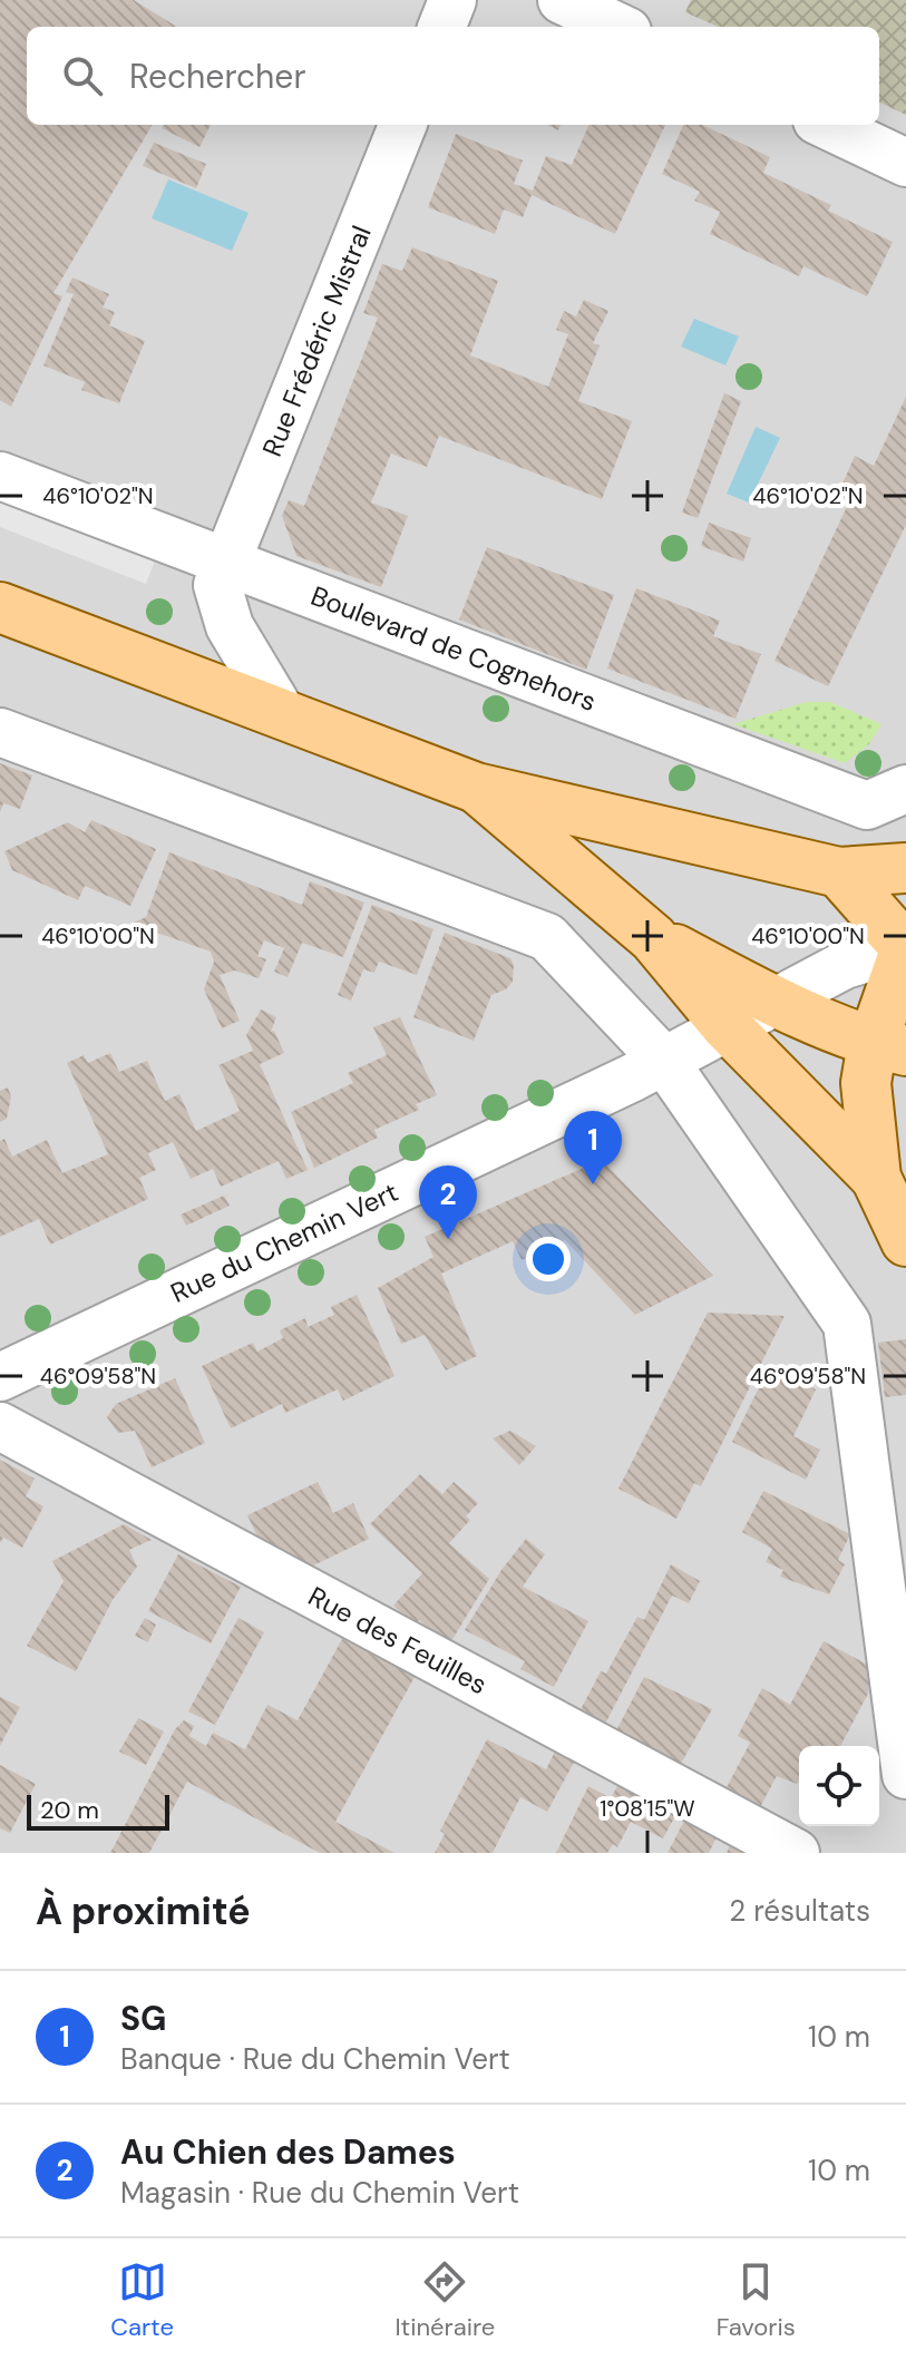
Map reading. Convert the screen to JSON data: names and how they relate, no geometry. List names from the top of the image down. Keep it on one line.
{"streets":{"street":["Rue Frédéric Mistral","Boulevard de Cognehors","Rue du Chemin Vert","Rue des Feuilles"]},"crossings":[["Rue Frédéric Mistral","Boulevard de Cognehors"]],"scale_bar":"20 m","page":{"search":"Rechercher","pins":["1","2"],"scale":"20 m","heading":["À proximité","2 résultats"],"list":[{"mark":"1","name":"SG","note":"Banque · Rue du Chemin Vert","value":"10 m"},{"mark":"2","name":"Au Chien des Dames","note":"Magasin · Rue du Chemin Vert","value":"10 m"}],"nav":["Carte","Itinéraire","Favoris"]},"coordinates":["46°10'02\"N","46°10'00\"N","46°09'58\"N","1°08'15\"W"]}
